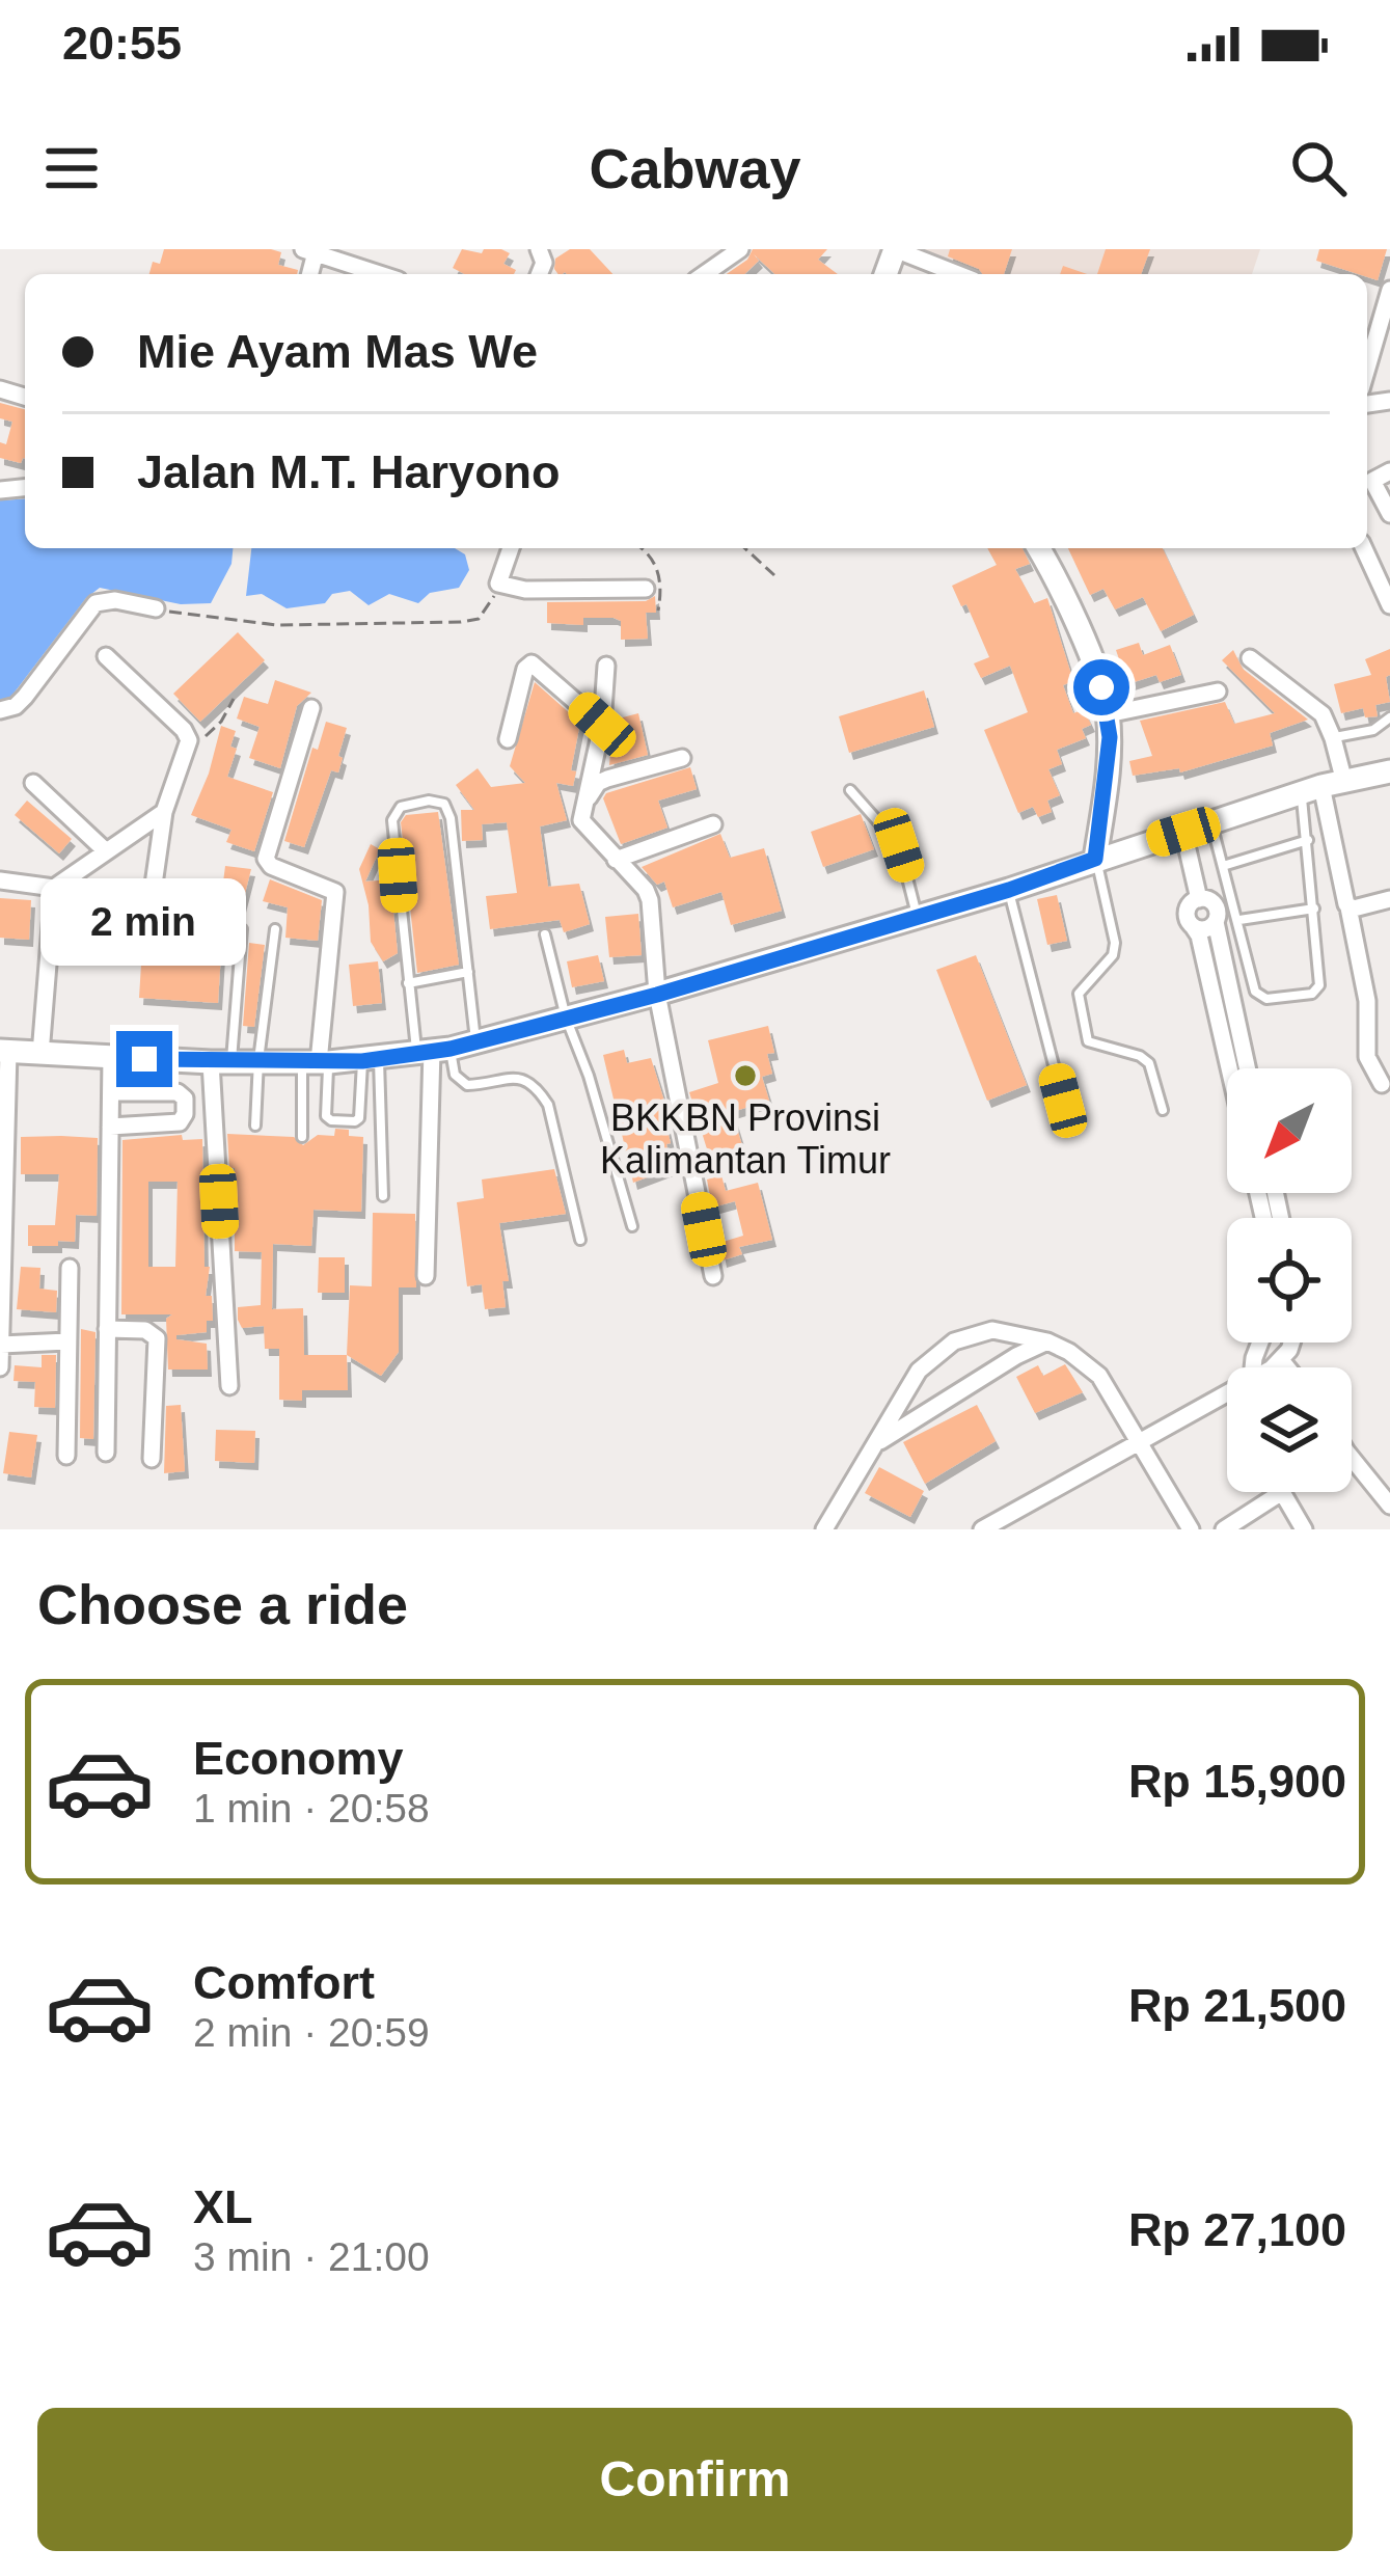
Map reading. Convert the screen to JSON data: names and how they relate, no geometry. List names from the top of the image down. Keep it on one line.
{"places":["BKKBN Provinsi Kalimantan Timur"],"north":"bottom left","page":{"status":"20:55","header":"Cabway","banner":["Mie Ayam Mas We","Jalan M.T. Haryono"],"bubble":"2 min","heading":"Choose a ride","list":[{"name":"Economy","note":"1 min · 20:58","value":"Rp 15,900"},{"name":"Comfort","note":"2 min · 20:59","value":"Rp 21,500"},{"name":"XL","note":"3 min · 21:00","value":"Rp 27,100"}],"buttons":"Confirm"}}
